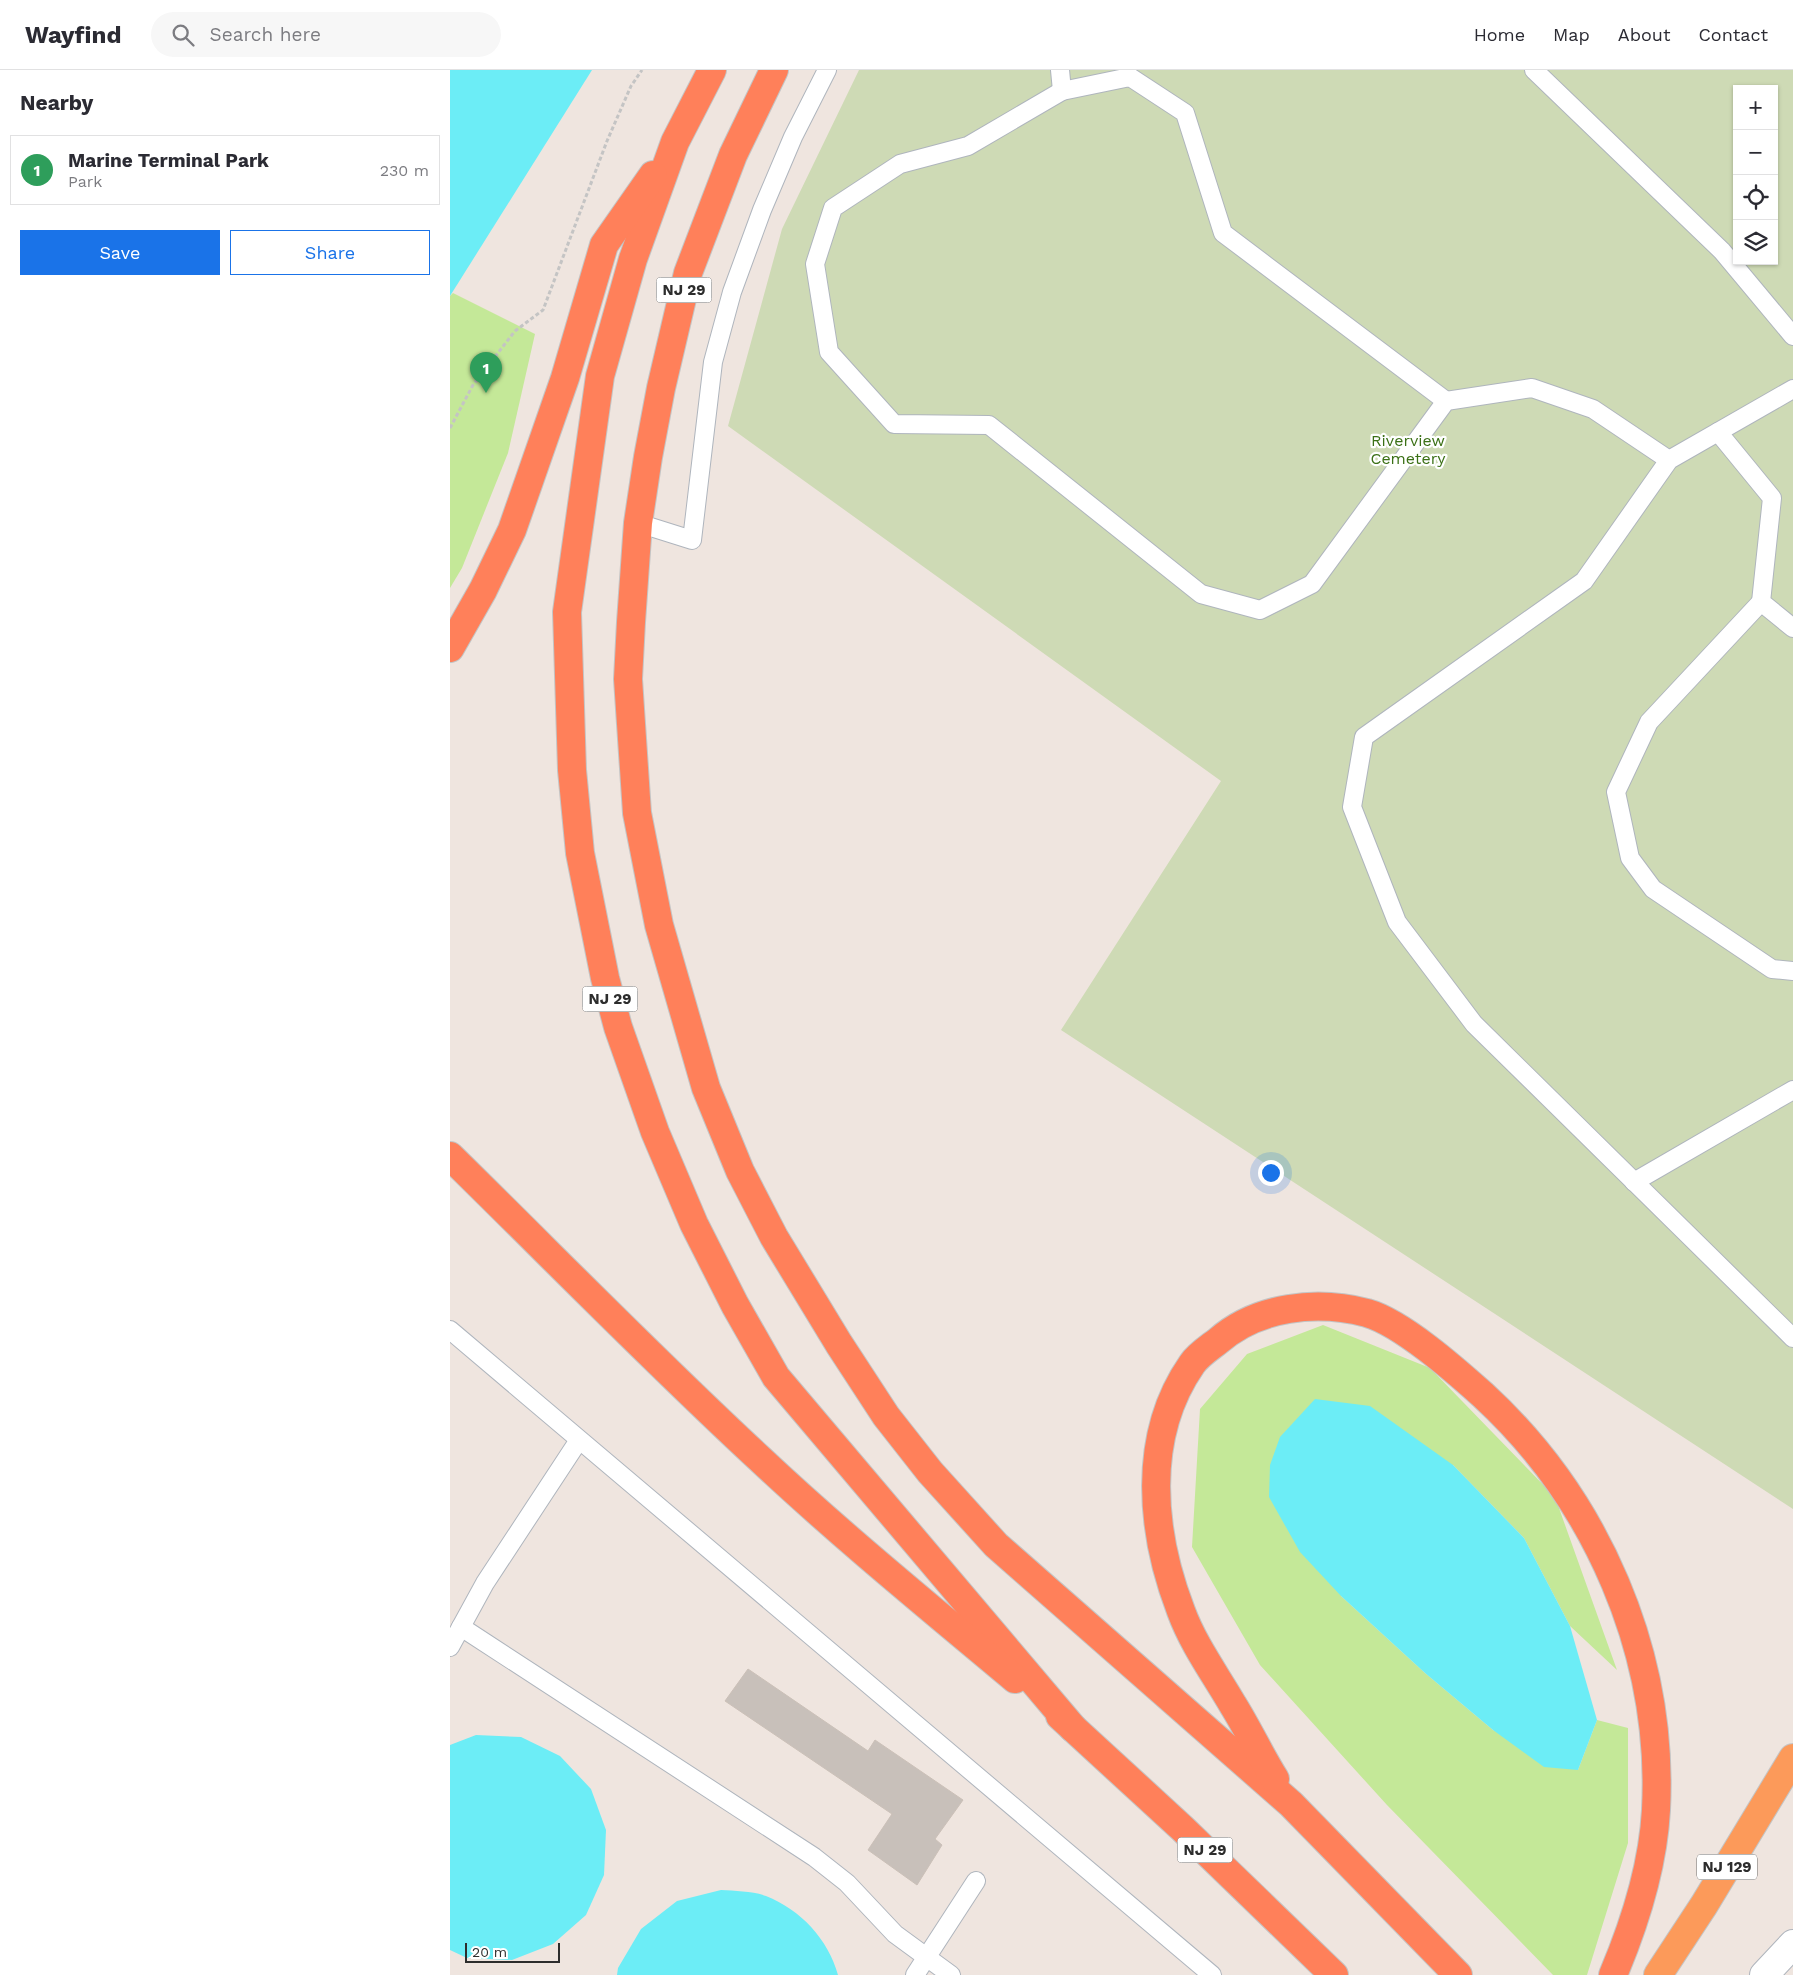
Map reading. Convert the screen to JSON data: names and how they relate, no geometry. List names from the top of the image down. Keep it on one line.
{"streets":{"highway":["NJ 29","NJ 129"]},"parks":["Riverview Cemetery"],"scale_bar":"20 m","page":{"header":"Wayfind","search":"Search here","nav":["Home","Map","About","Contact"],"heading":"Nearby","map_buttons":["+","−"],"list":[{"mark":"1","name":"Marine Terminal Park","note":"Park","value":"230 m"}],"buttons":["Save","Share"],"pins":"1","scale":"20 m"}}
